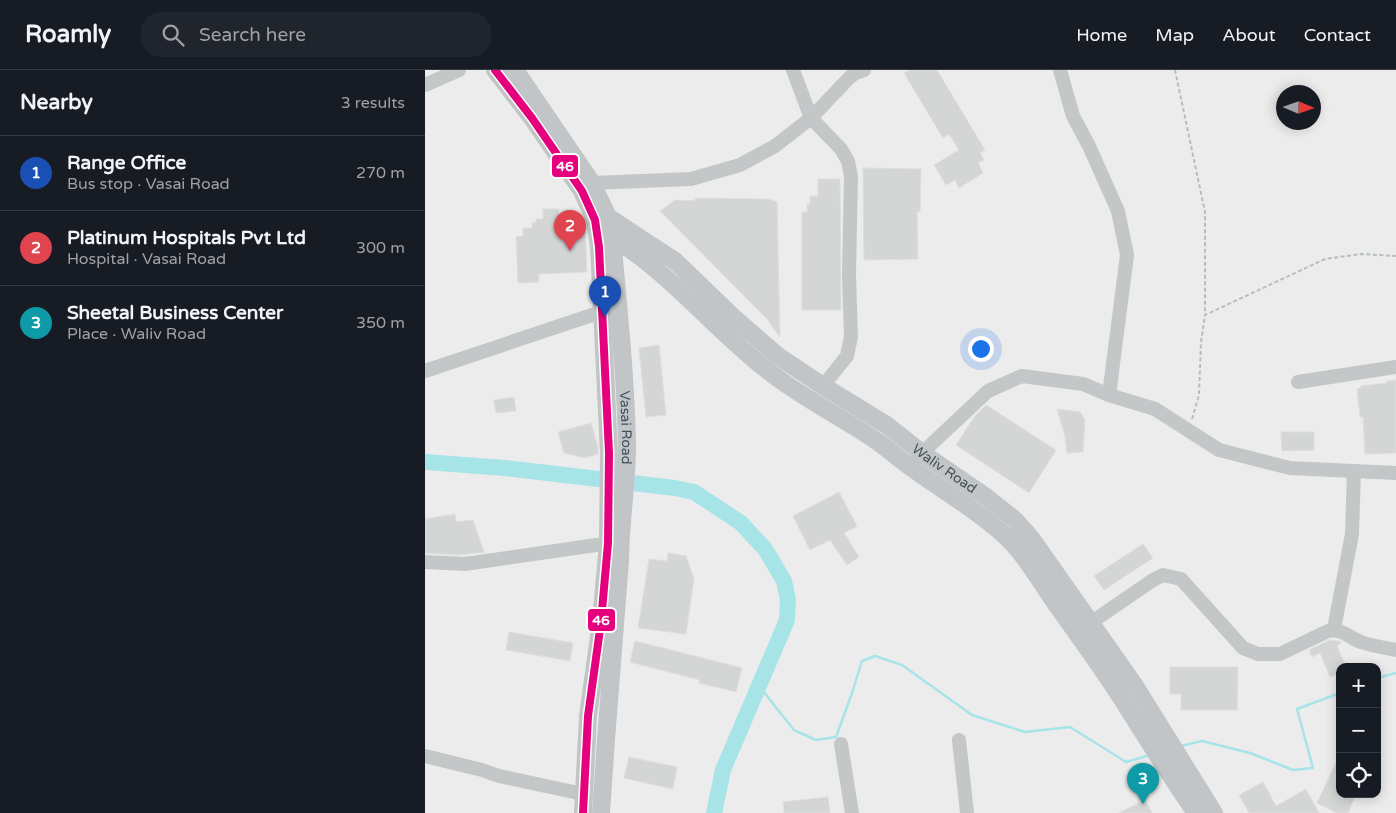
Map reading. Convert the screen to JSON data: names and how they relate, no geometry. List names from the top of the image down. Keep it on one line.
{"streets":{"main road":["Vasai Road","Waliv Road"]},"crossings":[["Vasai Road","Waliv Road"]],"lines":["transit line 46"],"north":"right","page":{"header":"Roamly","search":"Search here","nav":["Home","Map","About","Contact"],"heading":["Nearby","3 results"],"list":[{"mark":"1","name":"Range Office","note":"Bus stop · Vasai Road","value":"270 m"},{"mark":"2","name":"Platinum Hospitals Pvt Ltd","note":"Hospital · Vasai Road","value":"300 m"},{"mark":"3","name":"Sheetal Business Center","note":"Place · Waliv Road","value":"350 m"}],"pins":["2","1","3"],"map_buttons":["+","−"]}}
